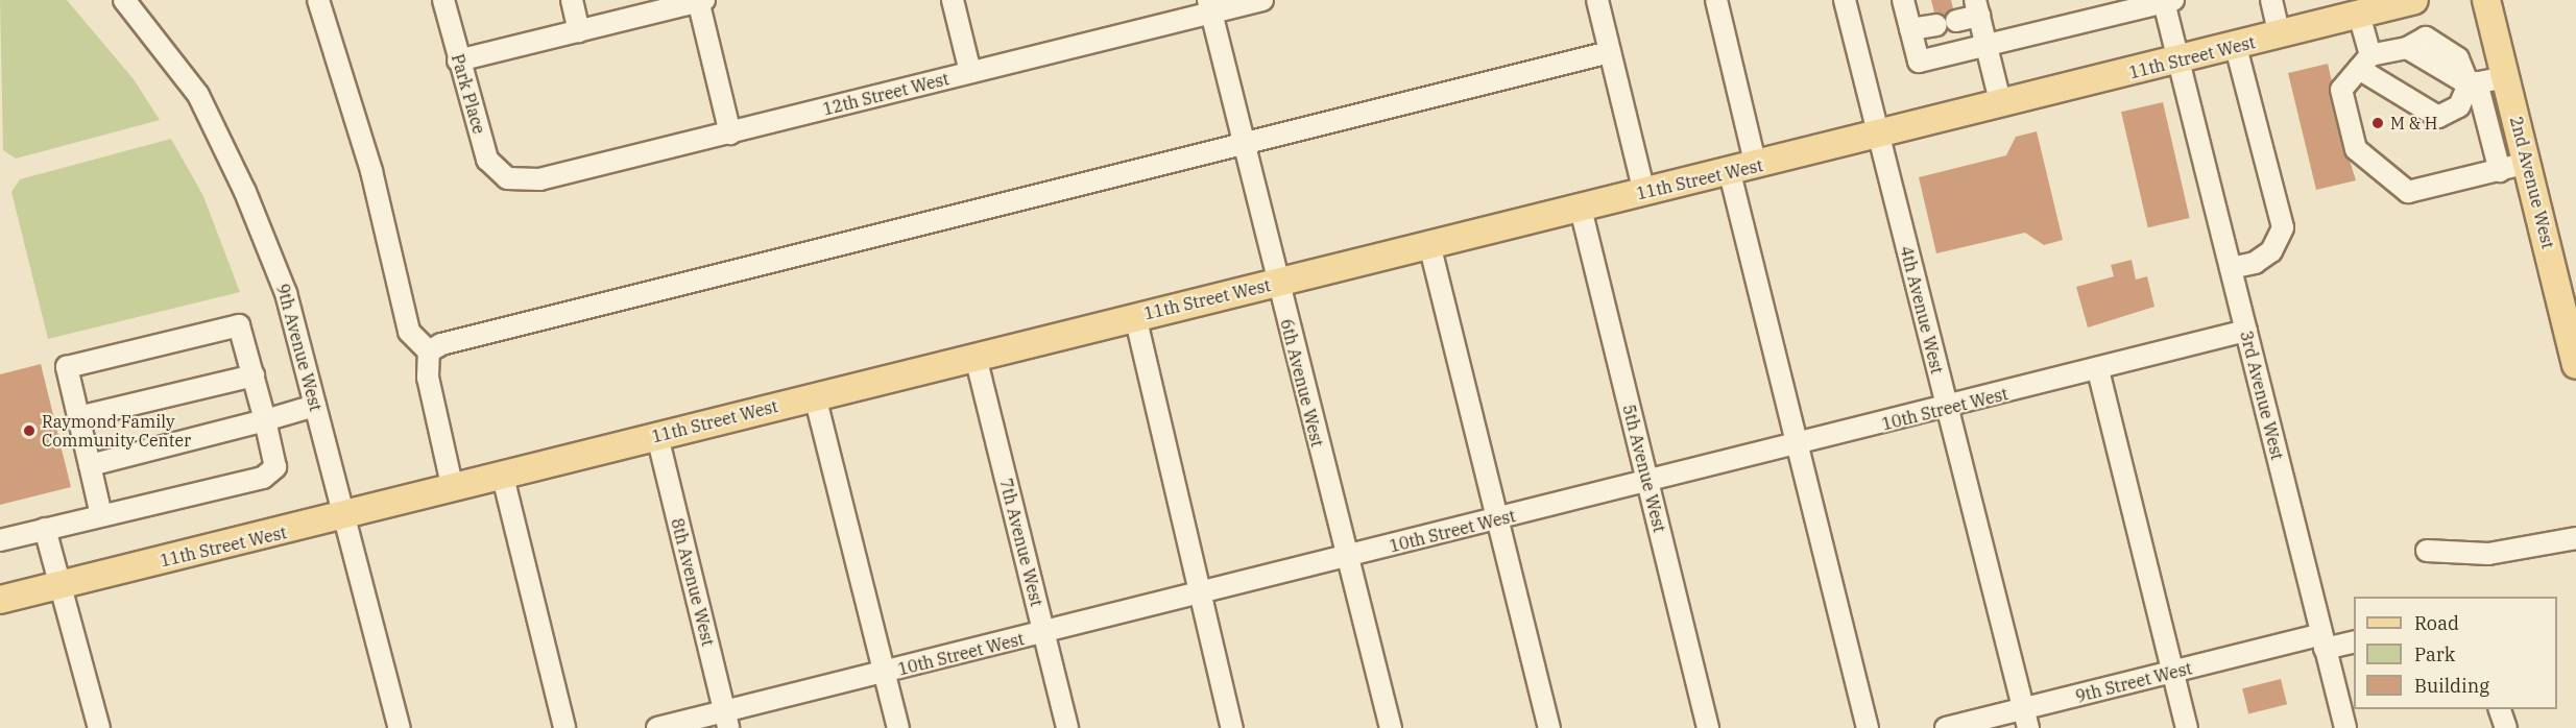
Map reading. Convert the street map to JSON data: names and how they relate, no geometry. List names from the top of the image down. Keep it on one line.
{"streets":{"main road":["11th Street West","2nd Avenue West"],"street":["Park Place","12th Street West","4th Avenue West","9th Avenue West","6th Avenue West","3rd Avenue West","10th Street West","5th Avenue West","7th Avenue West","8th Avenue West","9th Street West"]},"crossings":[["11th Street West","4th Avenue West"],["11th Street West","9th Avenue West"],["11th Street West","6th Avenue West"],["11th Street West","3rd Avenue West"],["11th Street West","5th Avenue West"],["11th Street West","7th Avenue West"],["11th Street West","8th Avenue West"],["Park Place","12th Street West"],["12th Street West","6th Avenue West"],["4th Avenue West","10th Street West"],["4th Avenue West","9th Street West"],["6th Avenue West","10th Street West"],["3rd Avenue West","10th Street West"],["3rd Avenue West","9th Street West"],["10th Street West","5th Avenue West"],["10th Street West","7th Avenue West"],["10th Street West","8th Avenue West"]],"places":["M & H","Raymond Family Community Center"],"legend":["Road","Park","Building"]}
